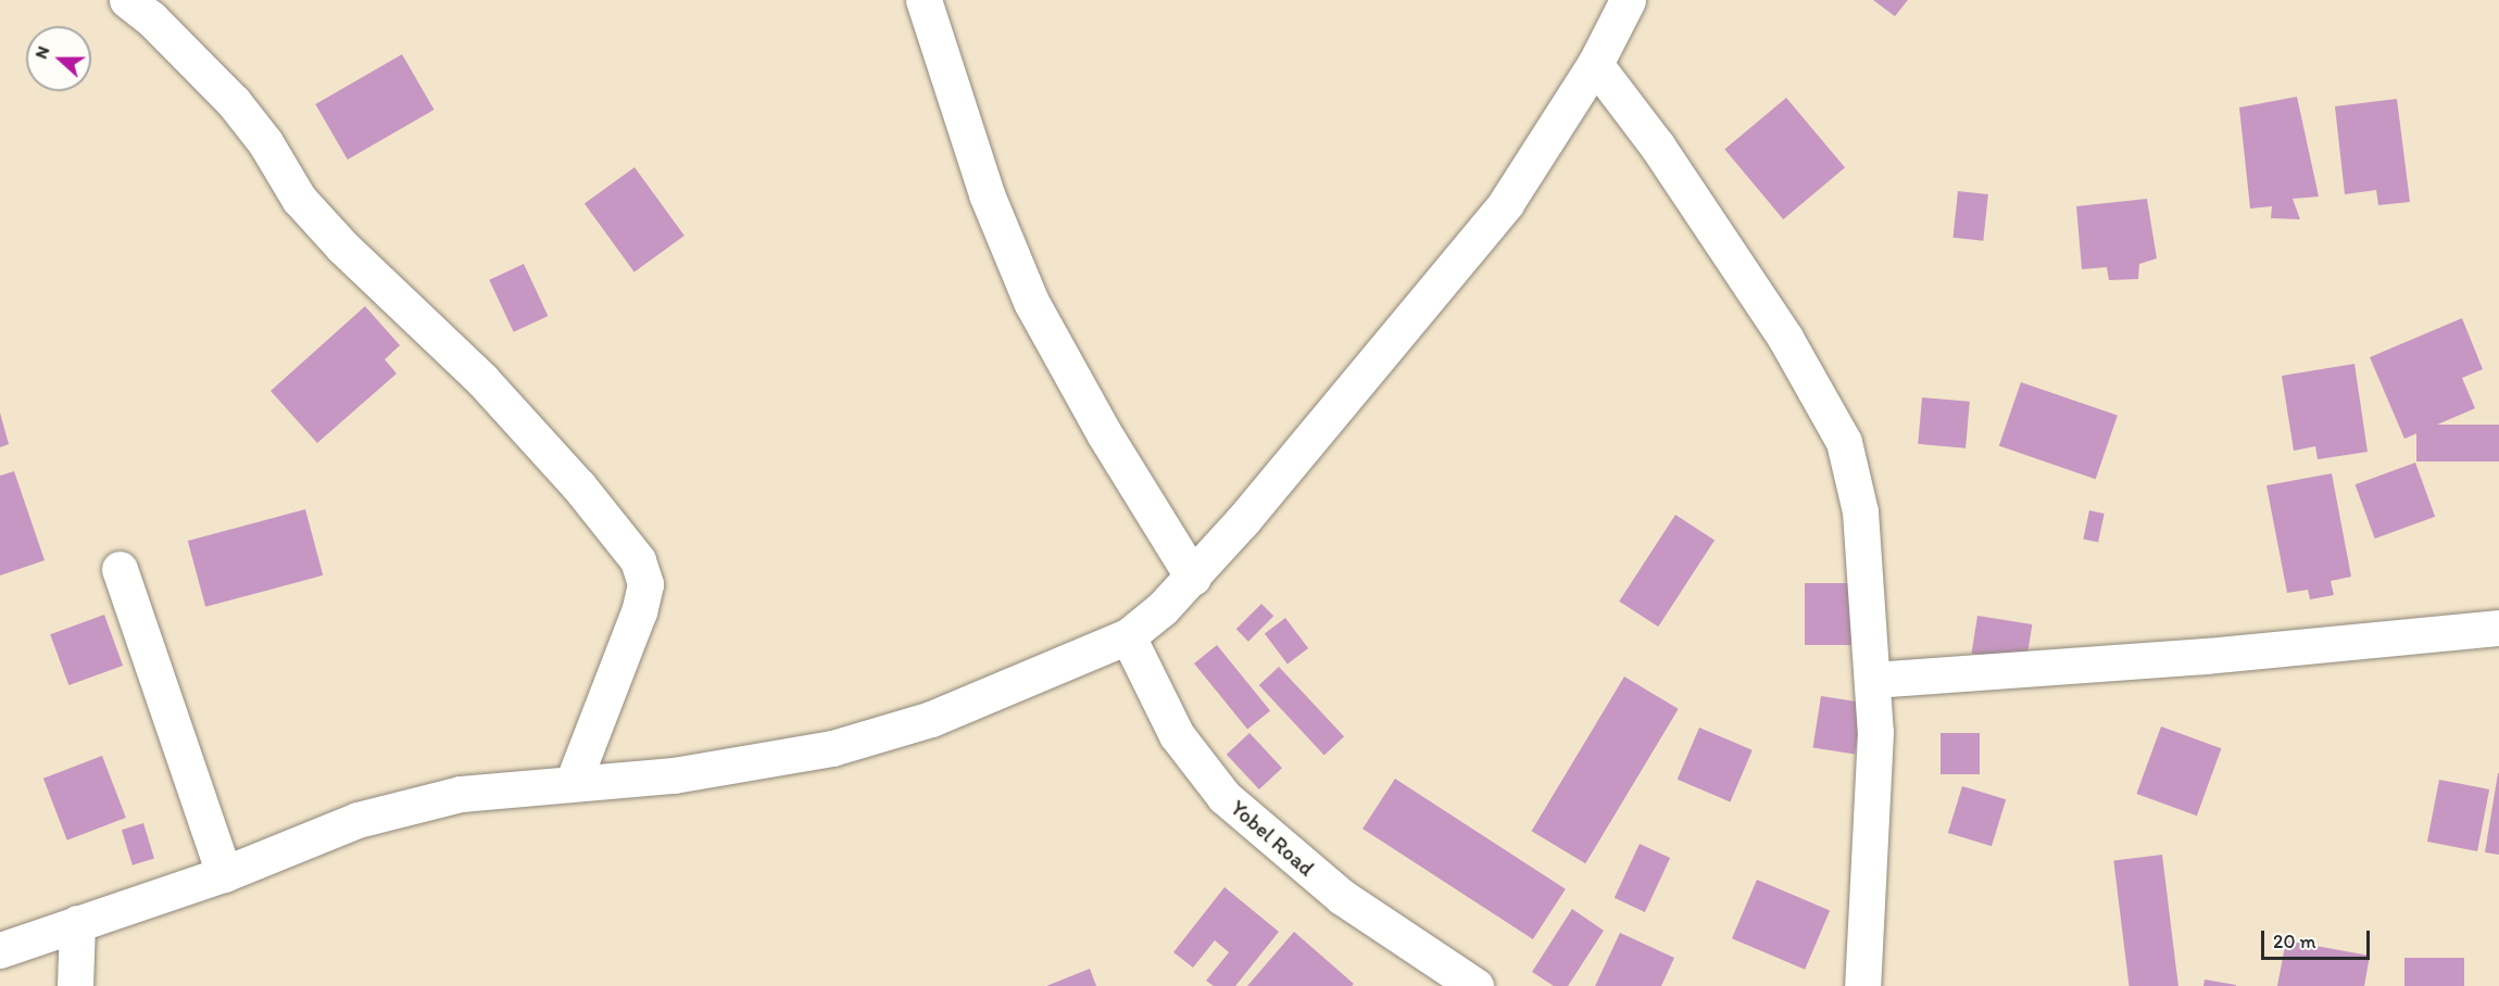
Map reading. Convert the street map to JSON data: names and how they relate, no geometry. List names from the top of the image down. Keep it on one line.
{"streets":{"street":["Yobel Road"]},"scale_bar":"20 m","north":"left"}
